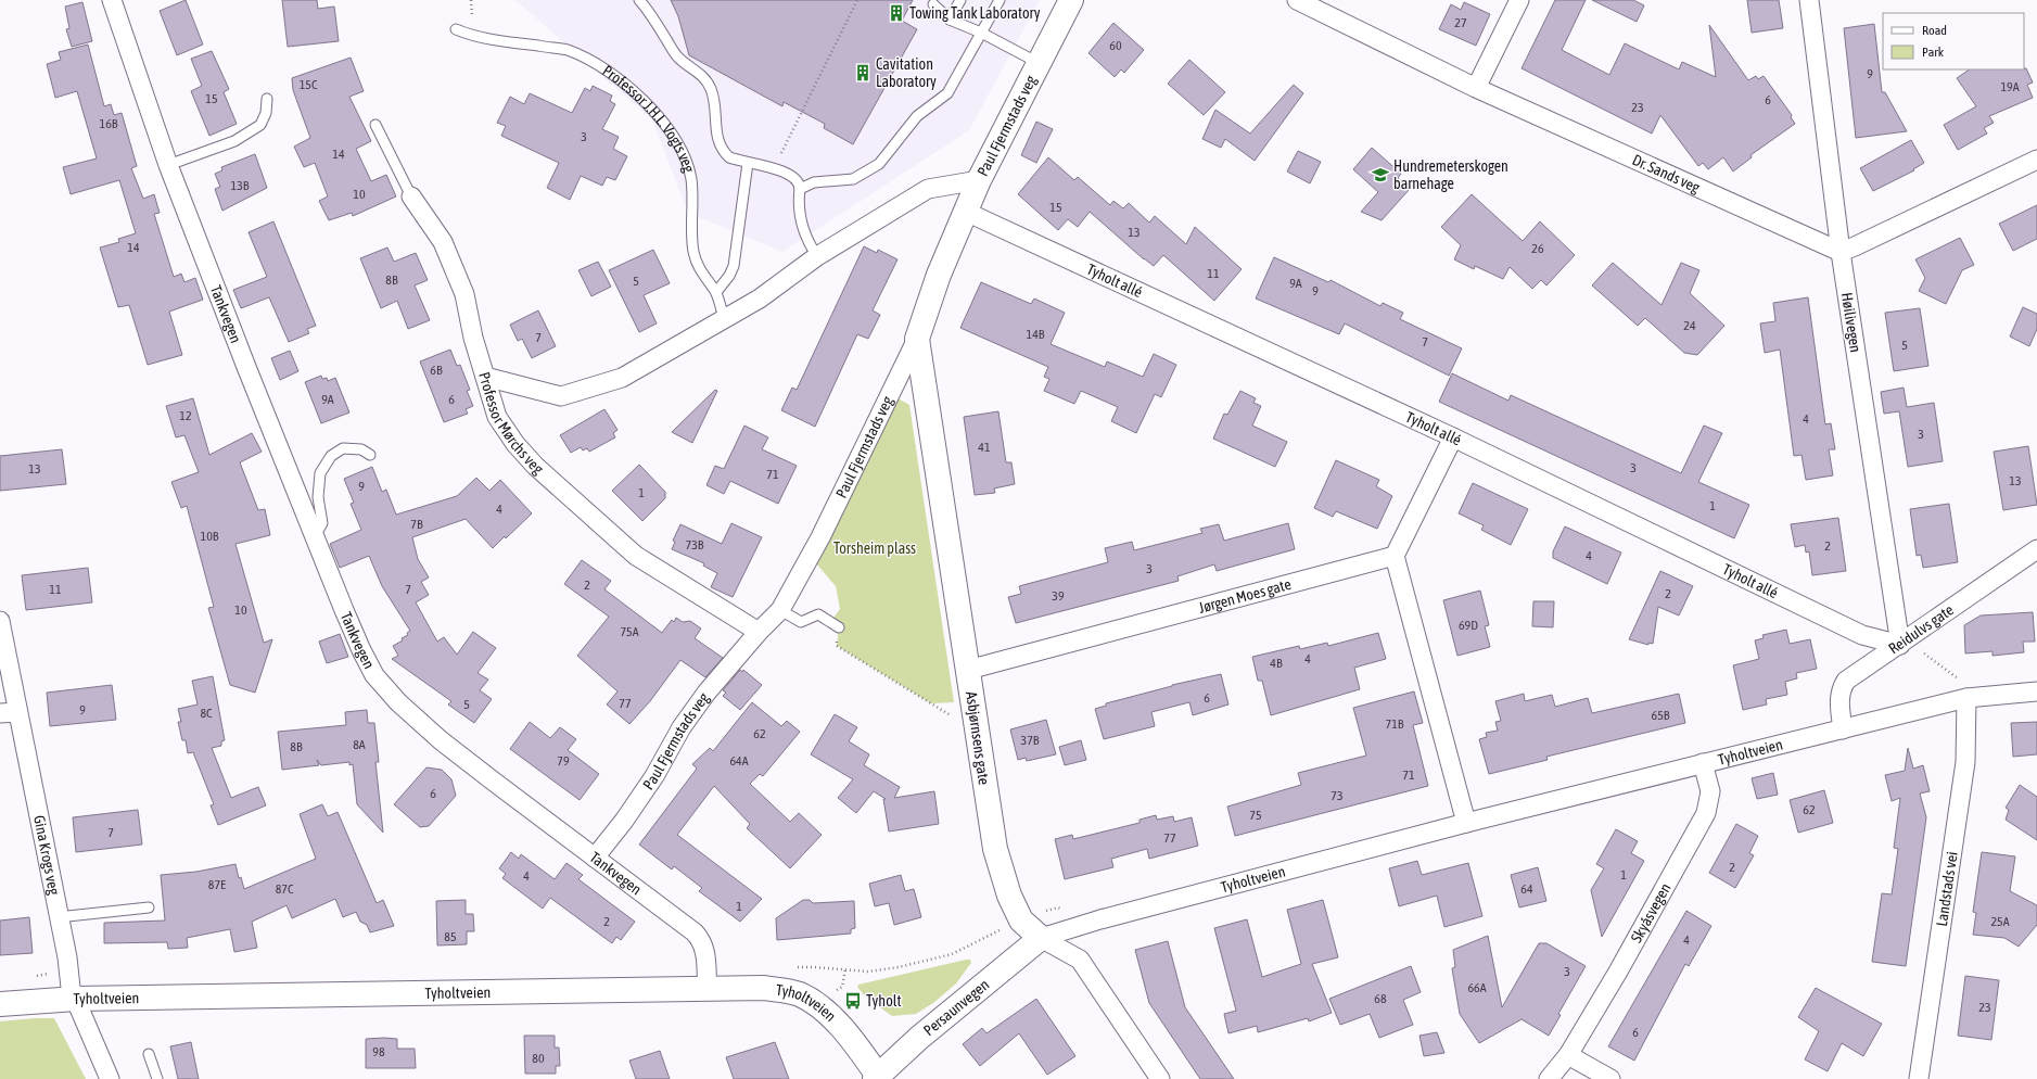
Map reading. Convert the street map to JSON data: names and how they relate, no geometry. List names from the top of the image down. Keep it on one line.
{"streets":{"street":["Paul Fjermstads veg","Dr. Sands veg","Tyholt allé","Tankvegen","Høilivegen","Professor Mørchs veg","Jørgen Moes gate","Reidulvs gate","Asbjørnsens gate","Tyholtveien","Gina Krogs veg","Landstads vei","Skyåsvegen","Persaunvegen"],"lane":["Professor J.H.L. Vogts veg"]},"crossings":[["Paul Fjermstads veg","Tyholt allé"],["Paul Fjermstads veg","Tankvegen"],["Paul Fjermstads veg","Professor Mørchs veg"],["Paul Fjermstads veg","Asbjørnsens gate"],["Dr. Sands veg","Høilivegen"],["Tyholt allé","Høilivegen"],["Tyholt allé","Reidulvs gate"],["Tankvegen","Tyholtveien"],["Høilivegen","Reidulvs gate"],["Jørgen Moes gate","Asbjørnsens gate"],["Reidulvs gate","Tyholtveien"],["Asbjørnsens gate","Tyholtveien"],["Asbjørnsens gate","Persaunvegen"],["Tyholtveien","Gina Krogs veg"],["Tyholtveien","Landstads vei"],["Tyholtveien","Skyåsvegen"],["Tyholtveien","Persaunvegen"]],"parks":["Torsheim plass"],"places":{"building":["Towing Tank Laboratory","Cavitation Laboratory"],"school or university":["Hundremeterskogen barnehage"],"bus stop":["Tyholt"]},"house_numbers":["27","60","9","15C","19A","15","6","23","16B","3","14","13B","10","15","13","14","26","11","8B","5","9A","9","24","14B","7","7","5","6B","9A","6","12","4","3","41","3","13","71","13","9","1","1","4","7B","10B","73B","2","4","3","2","11","7","2","39","10","69D","75A","4","4B","6","77","5","9","8C","65B","71B","62","37B","8A","8B","79","64A","71","6","73","62","75","7","77","2","1","4","87E","87C","64","1","2","25A","85","4","3","66A","68","23","6","98","80"],"legend":["Road","Park"]}
